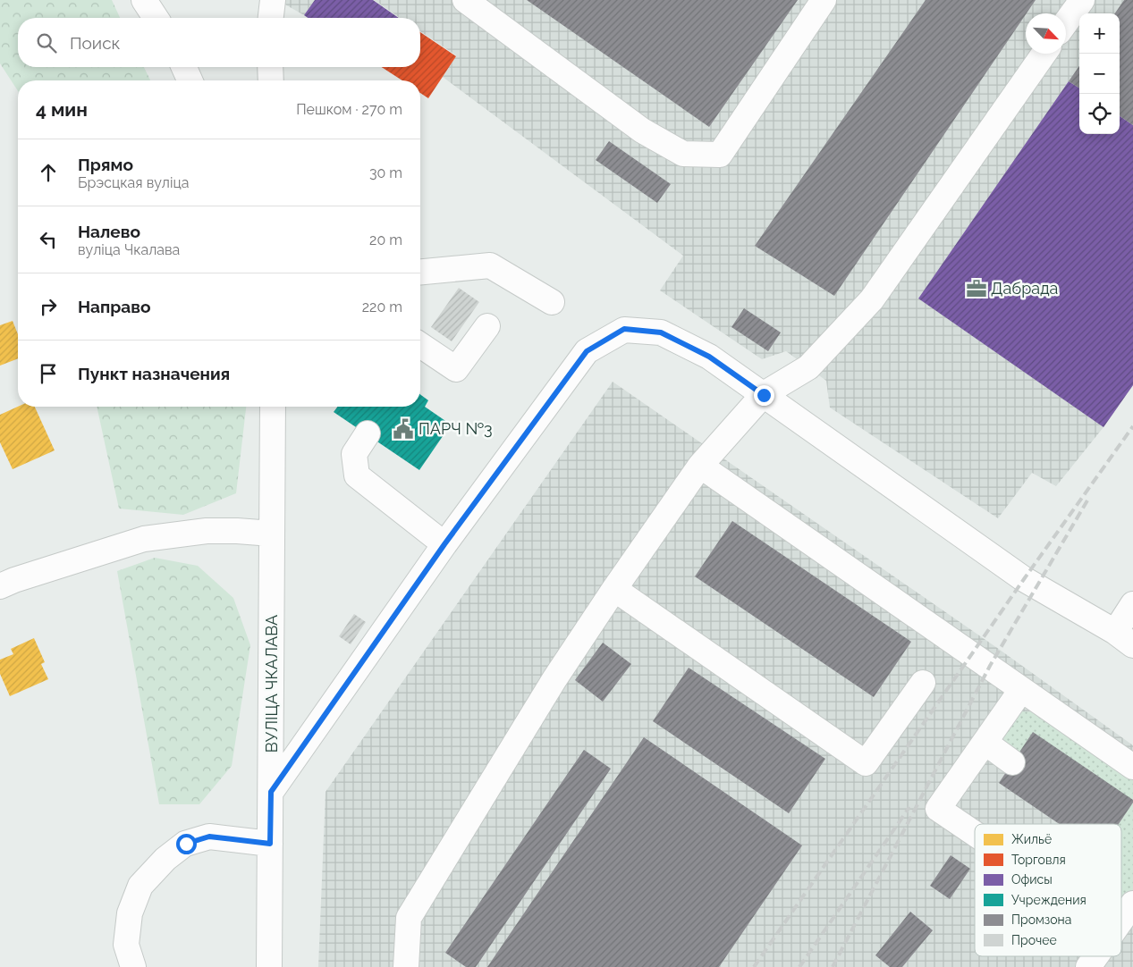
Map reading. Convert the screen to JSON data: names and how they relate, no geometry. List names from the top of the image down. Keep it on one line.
{"streets":{"street":["ВУЛІЦА ЧКАЛАВА"]},"places":{"office":["Дабрада"],"public building":["ПАРЧ №3"]},"legend":["Жильё","Торговля","Офисы","Учреждения","Промзона","Прочее"],"north":"bottom right","page":{"map_buttons":["+","−"],"search":"Поиск","heading":["4 мин","Пешком · 270 m"],"list":[["Прямо","Брэсцкая вуліца","30 m"],["Налево","вуліца Чкалава","20 m"],["Направо","220 m"],"Пункт назначения"]}}
